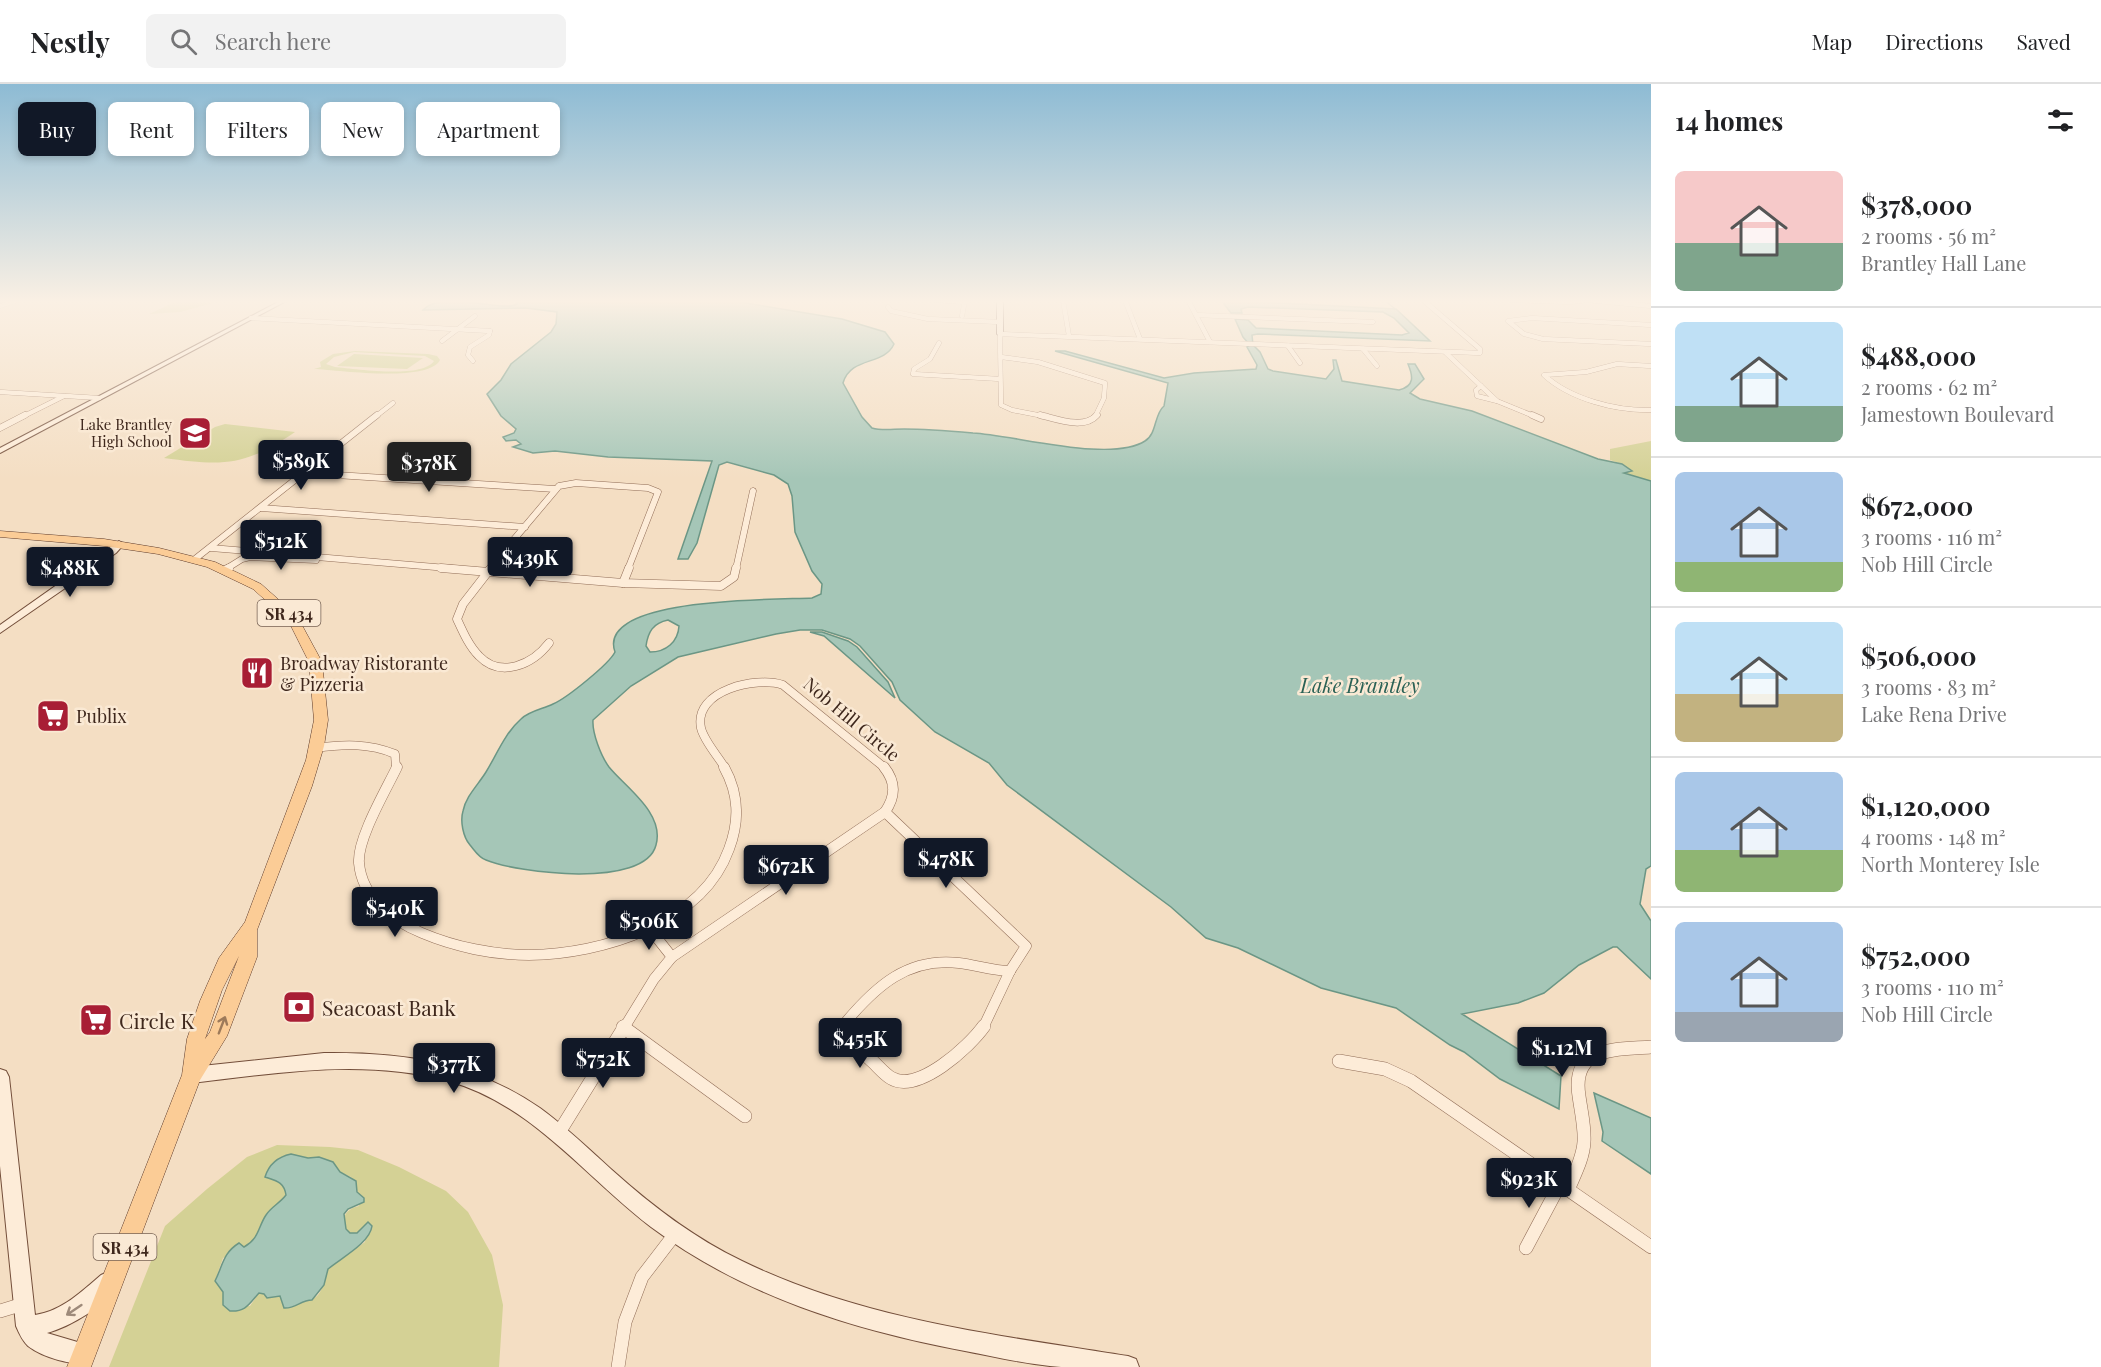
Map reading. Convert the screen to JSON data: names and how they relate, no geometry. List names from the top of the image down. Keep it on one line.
{"streets":{"main road":["SR 434"],"street":["Nob Hill Circle"]},"water":["Lake Brantley"],"places":{"school or university":["Lake Brantley High School"],"restaurant":["Broadway Ristorante & Pizzeria"],"supermarket":["Publix","Circle K"],"bank":["Seacoast Bank"]},"page":{"header":"Nestly","search":"Search here","nav":["Map","Directions","Saved"],"heading":"14 homes","chip":["Buy","Rent","Filters","New","Apartment"],"list":[{"name":"$378,000","note":"2 rooms · 56 m² · Brantley Hall Lane"},{"name":"$488,000","note":"2 rooms · 62 m² · Jamestown Boulevard"},{"name":"$672,000","note":"3 rooms · 116 m² · Nob Hill Circle"},{"name":"$506,000","note":"3 rooms · 83 m² · Lake Rena Drive"},{"name":"$1,120,000","note":"4 rooms · 148 m² · North Monterey Isle"},{"name":"$752,000","note":"3 rooms · 110 m² · Nob Hill Circle"}],"price":["$589K","$378K","$512K","$439K","$488K","$478K","$672K","$540K","$506K","$455K","$1.12M","$752K","$377K","$923K"]}}
